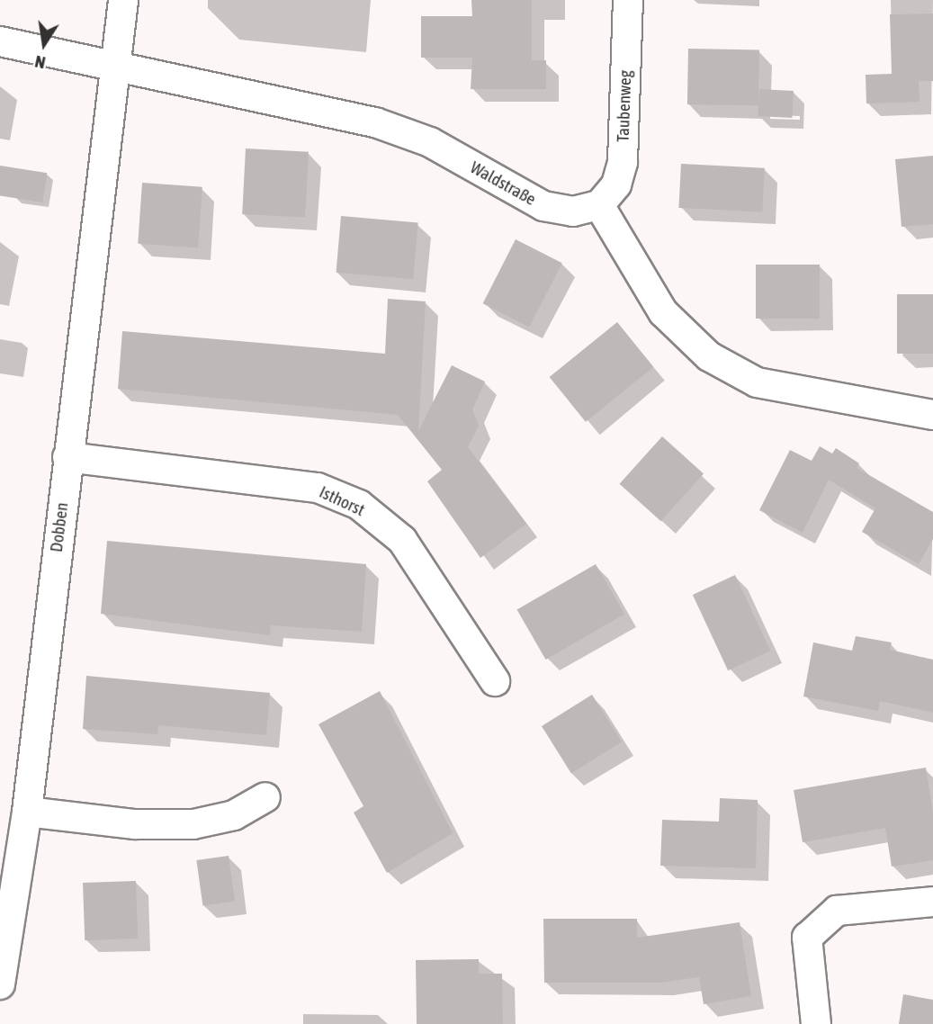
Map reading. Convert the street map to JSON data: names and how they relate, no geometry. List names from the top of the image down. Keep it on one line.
{"streets":{"street":["Taubenweg","Waldstraße","Isthorst","Dobben"]},"crossings":[["Taubenweg","Waldstraße"],["Waldstraße","Dobben"],["Isthorst","Dobben"]],"north":"bottom"}
